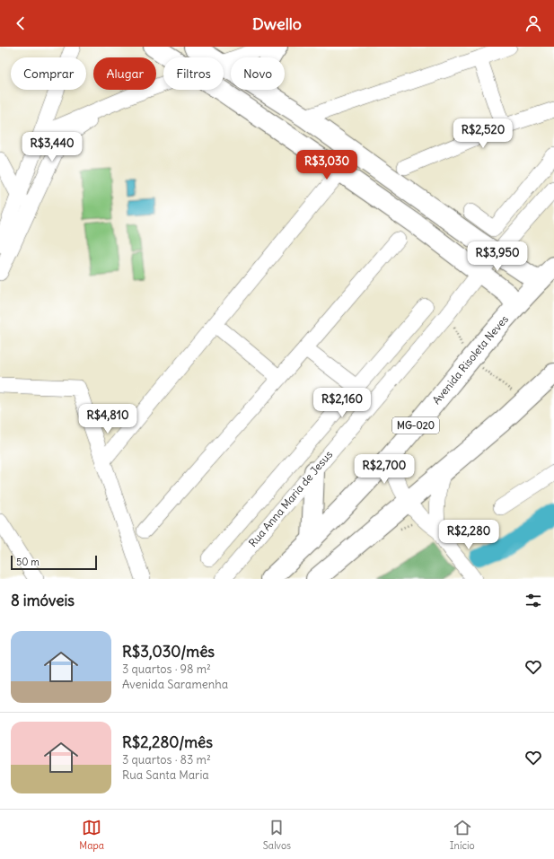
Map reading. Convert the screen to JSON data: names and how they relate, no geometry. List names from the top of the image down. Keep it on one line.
{"streets":{"main road":["Avenida Risoleta Neves","MG-020"],"street":["Rua Anna Maria de Jesus"]},"scale_bar":"50 m","page":{"header":"Dwello","chip":["Comprar","Alugar","Filtros","Novo"],"price":["R$2,520","R$3,440","R$3,030","R$3,950","R$2,160","R$4,810","R$2,700","R$2,280"],"scale":"50 m","heading":"8 imóveis","list":[{"name":"R$3,030/mês","note":"3 quartos · 98 m² · Avenida Saramenha"},{"name":"R$2,280/mês","note":"3 quartos · 83 m² · Rua Santa Maria"}],"tabs":["Mapa","Salvos","Início"]}}
